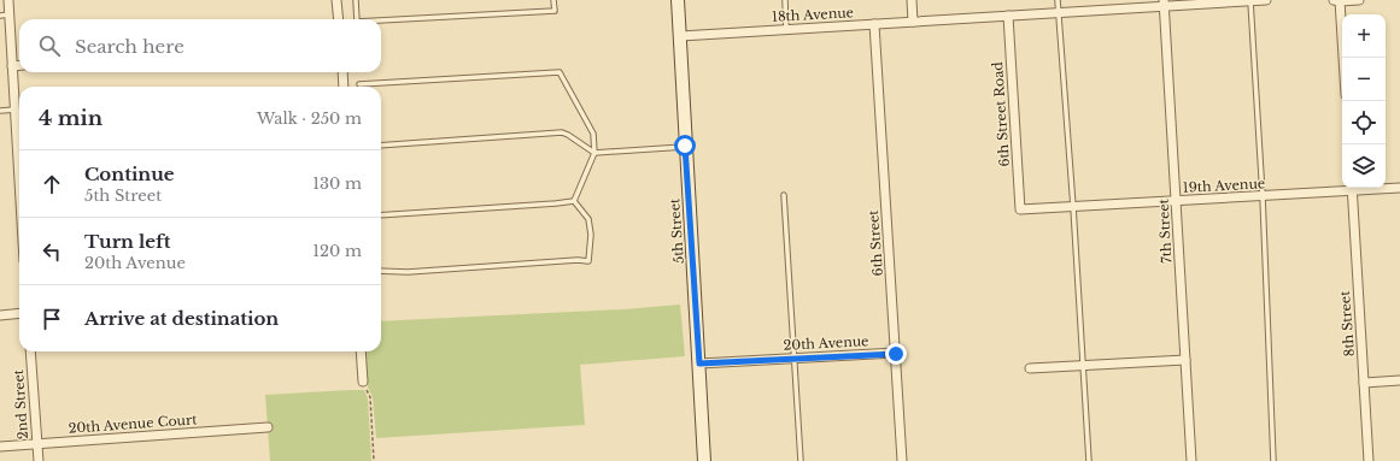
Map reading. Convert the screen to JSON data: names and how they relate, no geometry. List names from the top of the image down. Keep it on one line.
{"streets":{"main road":["5th Street"],"street":["18th Avenue","6th Street Road","19th Avenue","7th Street","6th Street","8th Street","20th Avenue","2nd Street","20th Avenue Court"]},"crossings":[["18th Avenue","6th Street Road"],["18th Avenue","5th Street"],["18th Avenue","7th Street"],["18th Avenue","6th Street"],["6th Street Road","19th Avenue"],["19th Avenue","7th Street"],["19th Avenue","8th Street"],["5th Street","20th Avenue"],["6th Street","20th Avenue"],["2nd Street","20th Avenue Court"]],"page":{"map_buttons":["+","−"],"search":"Search here","heading":["4 min","Walk · 250 m"],"list":[["Continue","5th Street","130 m"],["Turn left","20th Avenue","120 m"],"Arrive at destination"]}}
